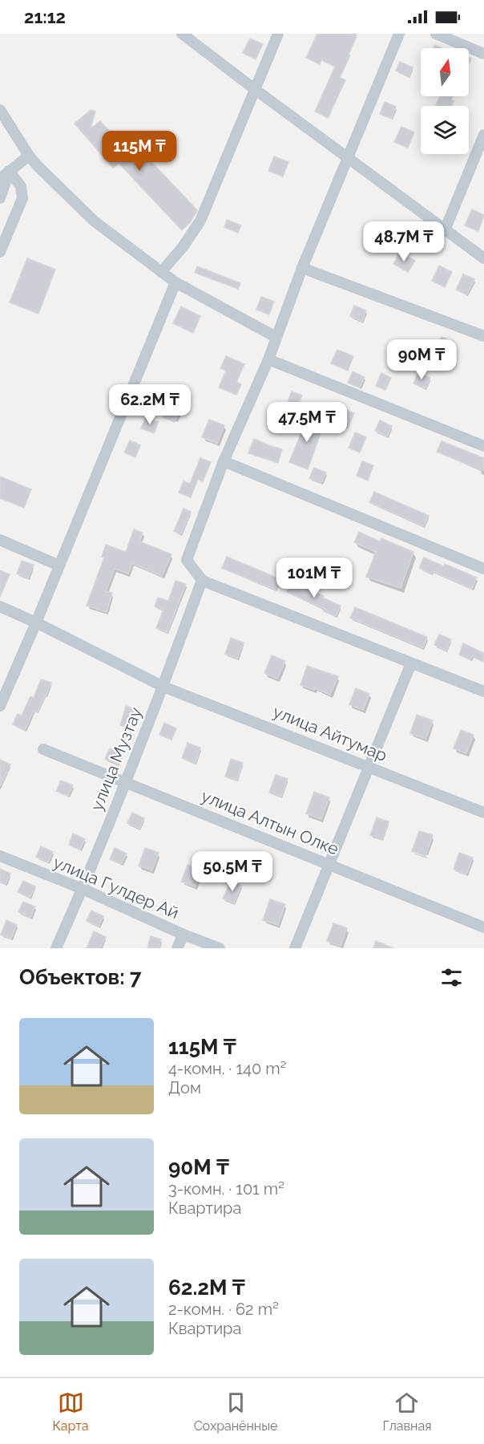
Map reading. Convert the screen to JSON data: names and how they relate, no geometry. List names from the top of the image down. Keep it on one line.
{"streets":{"street":["улица Айтумар","улица Музтау","улица Алтын Олке","улица Гулдер Ай"]},"crossings":[["улица Айтумар","улица Музтау"],["улица Музтау","улица Алтын Олке"],["улица Музтау","улица Гулдер Ай"]],"north":"top","page":{"status":"21:12","price":["115M ₸","48.7M ₸","90M ₸","62.2M ₸","47.5M ₸","101M ₸","50.5M ₸"],"heading":"Объектов: 7","list":[{"name":"115M ₸","note":"4-комн. · 140 m² · Дом"},{"name":"90M ₸","note":"3-комн. · 101 m² · Квартира"},{"name":"62.2M ₸","note":"2-комн. · 62 m² · Квартира"}],"tabs":["Карта","Сохранённые","Главная"]}}
